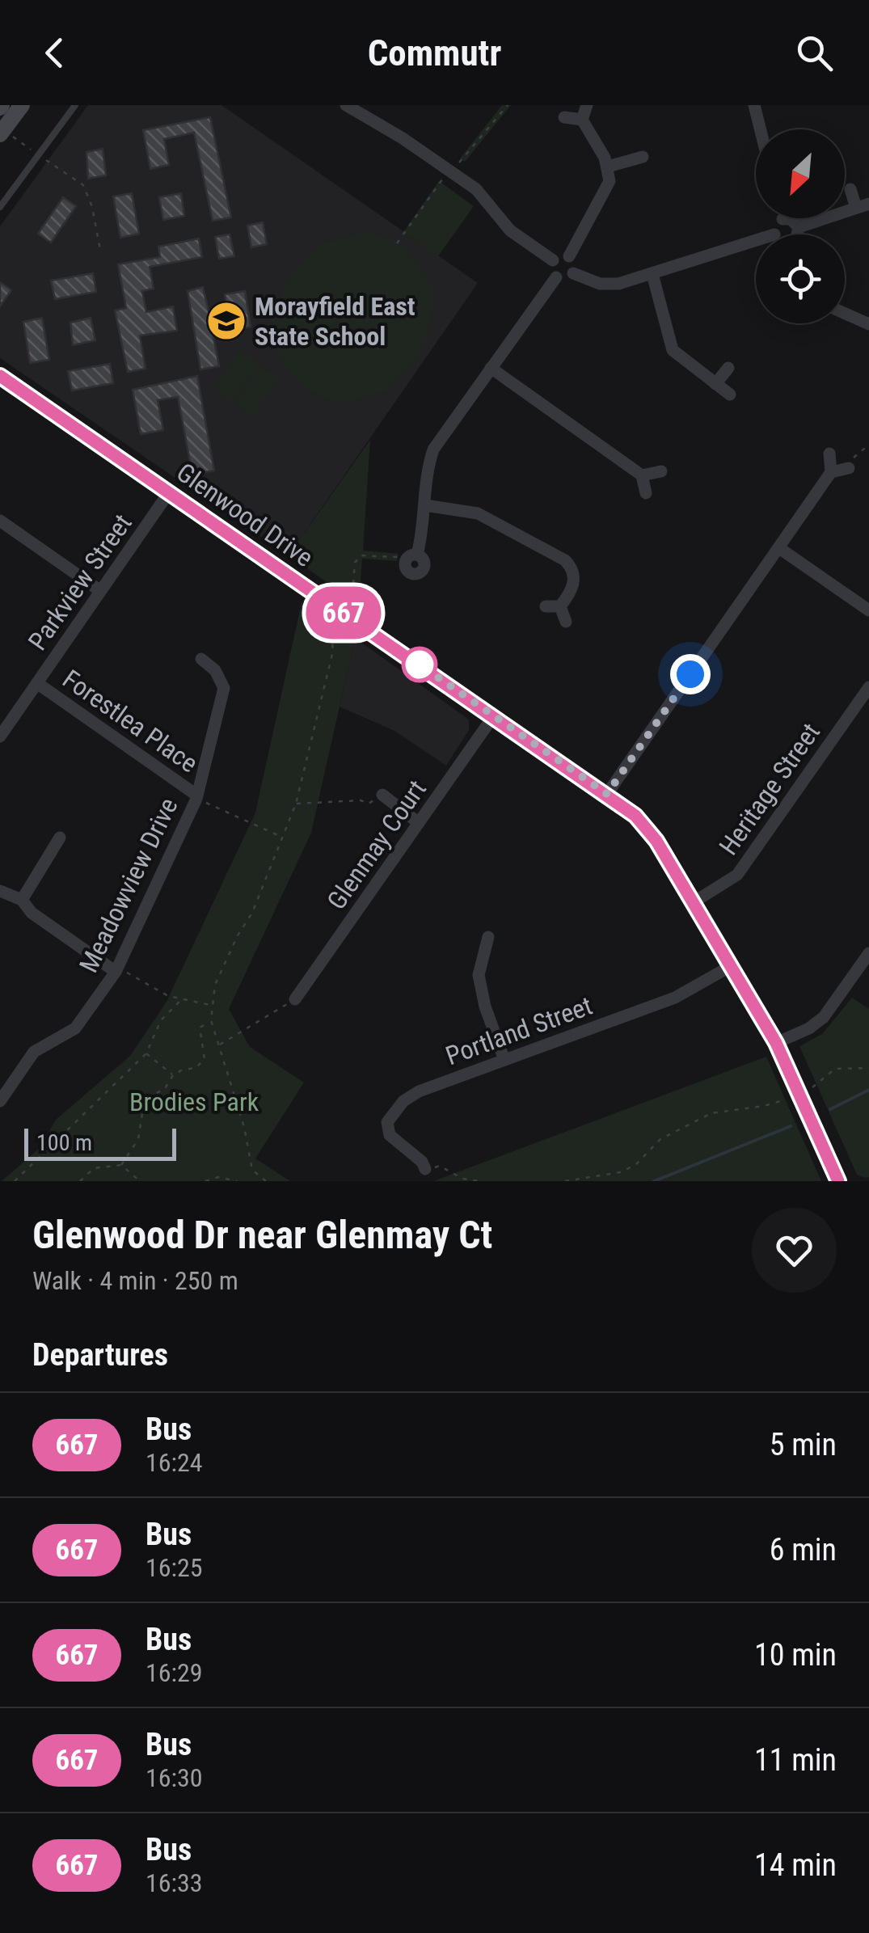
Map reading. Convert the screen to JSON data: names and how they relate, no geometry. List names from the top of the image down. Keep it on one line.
{"streets":{"street":["Glenwood Drive","Parkview Street","Forestlea Place","Heritage Street","Glenmay Court","Meadowview Drive","Portland Street"]},"crossings":[["Glenwood Drive","Parkview Street"],["Glenwood Drive","Heritage Street"],["Glenwood Drive","Glenmay Court"],["Glenwood Drive","Portland Street"],["Parkview Street","Forestlea Place"],["Forestlea Place","Meadowview Drive"]],"parks":["Brodies Park"],"places":{"school or university":["Morayfield East State School"]},"lines":["bus line 667"],"scale_bar":"100 m","north":"bottom left","page":{"header":"Commutr","on_map":"667","scale":"100 m","heading":[["Glenwood Dr near Glenmay Ct","Walk · 4 min · 250 m"],"Departures"],"list":[{"mark":"667","name":"Bus","note":"16:24","value":"5 min"},{"mark":"667","name":"Bus","note":"16:25","value":"6 min"},{"mark":"667","name":"Bus","note":"16:29","value":"10 min"},{"mark":"667","name":"Bus","note":"16:30","value":"11 min"},{"mark":"667","name":"Bus","note":"16:33","value":"14 min"}]}}
